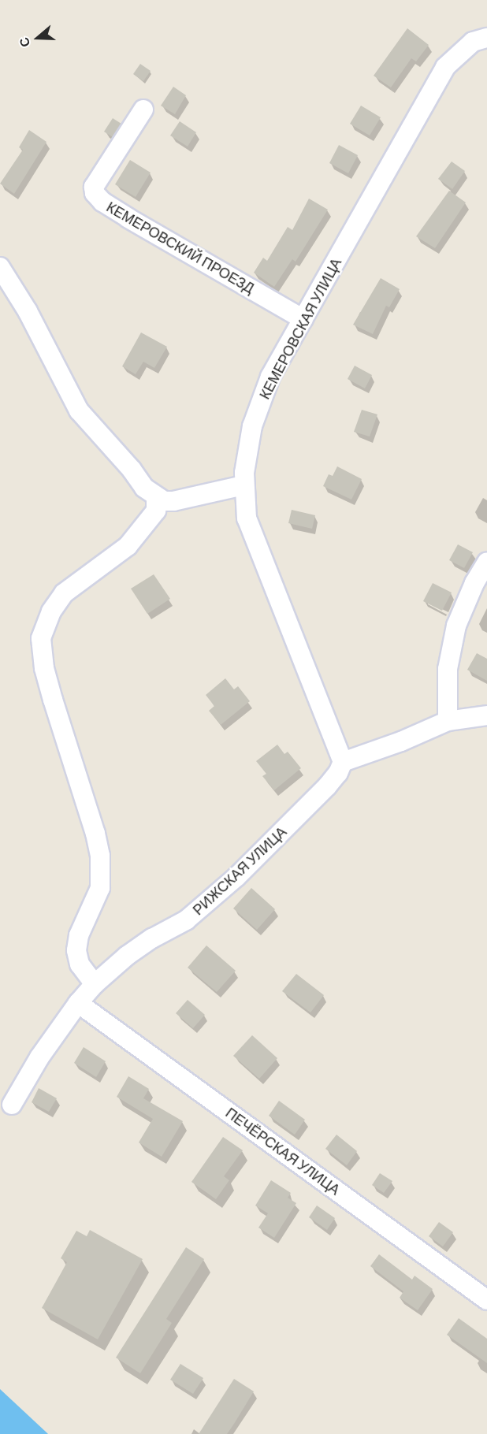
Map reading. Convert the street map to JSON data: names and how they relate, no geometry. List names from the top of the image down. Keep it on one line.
{"streets":{"street":["КЕМЕРОВСКИЙ ПРОЕЗД","КЕМЕРОВСКАЯ УЛИЦА","РИЖСКАЯ УЛИЦА","ПЕЧЁРСКАЯ УЛИЦА"]},"crossings":[["КЕМЕРОВСКИЙ ПРОЕЗД","КЕМЕРОВСКАЯ УЛИЦА"],["КЕМЕРОВСКАЯ УЛИЦА","РИЖСКАЯ УЛИЦА"],["РИЖСКАЯ УЛИЦА","ПЕЧЁРСКАЯ УЛИЦА"]],"north":"left"}
